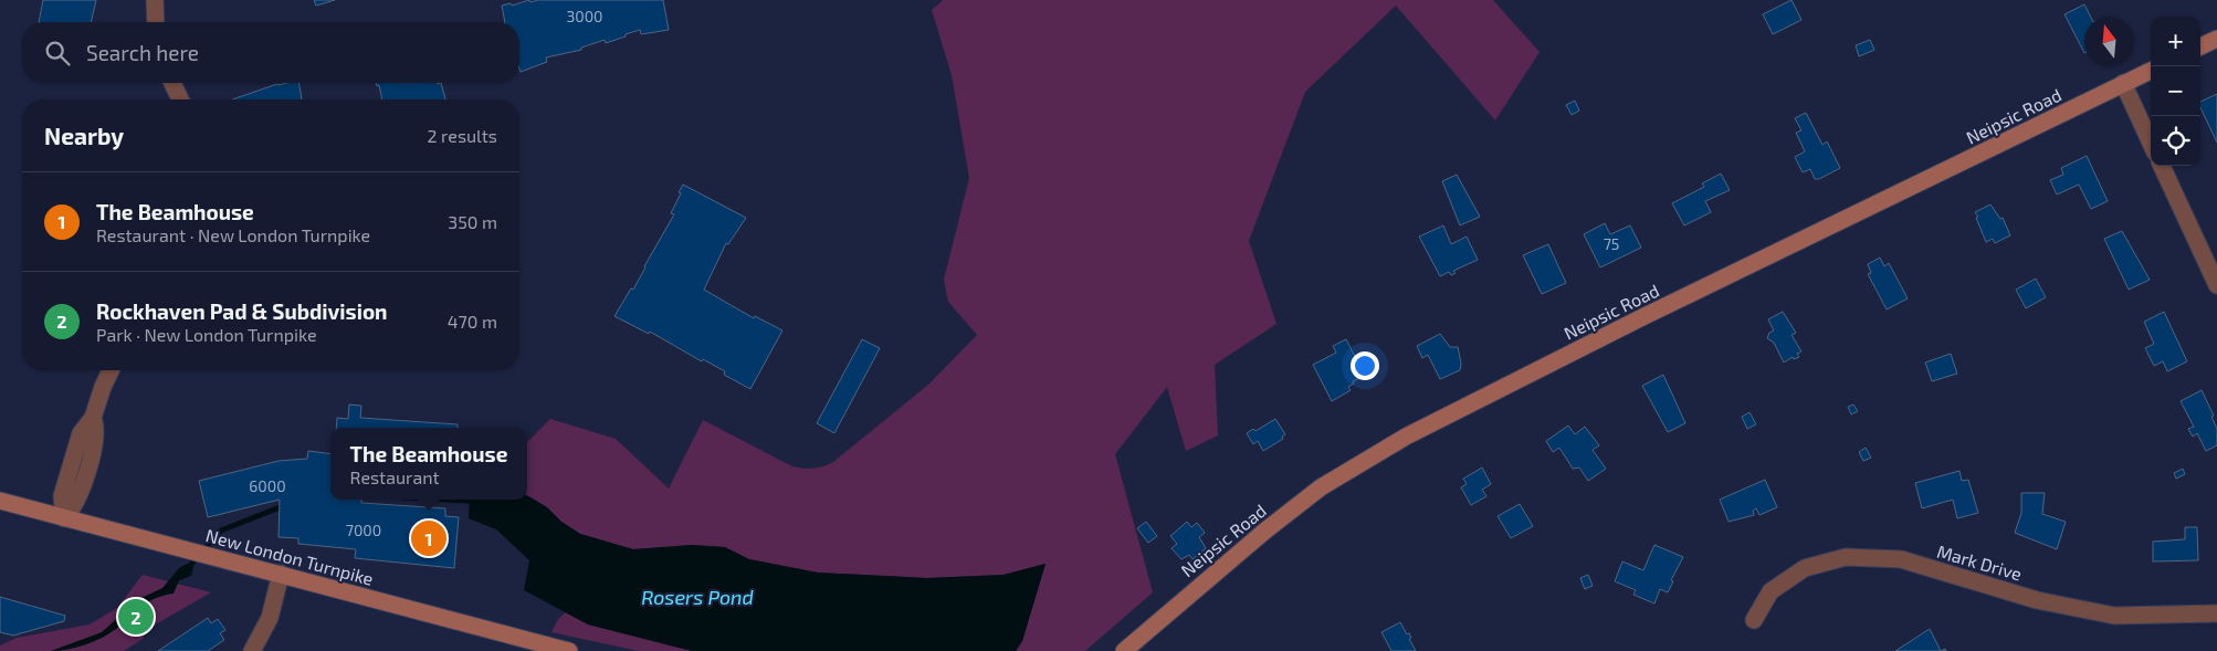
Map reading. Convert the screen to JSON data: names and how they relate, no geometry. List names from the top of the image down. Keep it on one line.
{"streets":{"street":["Neipsic Road","New London Turnpike","Mark Drive"]},"water":["Rosers Pond"],"house_numbers":["3000","75","6000","7000"],"north":"top","page":{"map_buttons":["+","−"],"search":"Search here","heading":["Nearby","2 results"],"list":[{"mark":"1","name":"The Beamhouse","note":"Restaurant · New London Turnpike","value":"350 m"},{"mark":"2","name":"Rockhaven Pad & Subdivision","note":"Park · New London Turnpike","value":"470 m"}],"popup":["The Beamhouse","Restaurant"],"pins":["1","2"]}}
